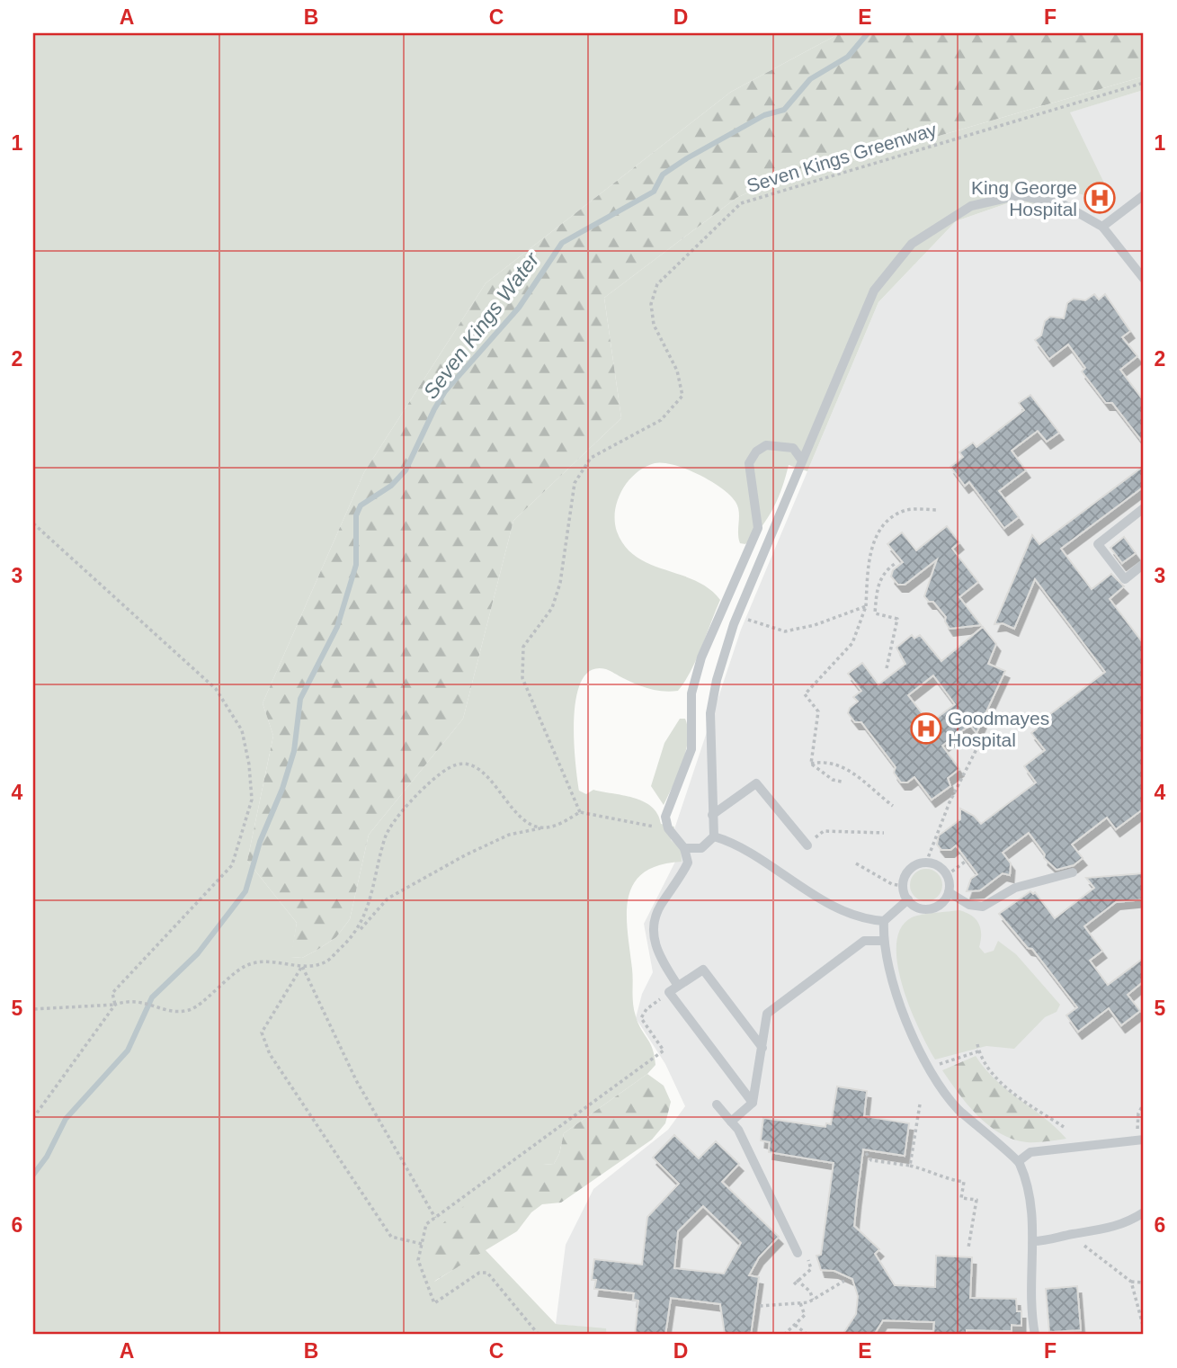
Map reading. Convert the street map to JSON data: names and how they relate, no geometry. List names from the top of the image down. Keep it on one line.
{"streets":{"path":["Seven Kings Greenway"]},"water":["Seven Kings Water"],"places":{"hospital":["King George Hospital","Goodmayes Hospital"]},"grid":{"columns":["A","B","C","D","E","F"],"rows":["1","2","3","4","5","6"]}}
